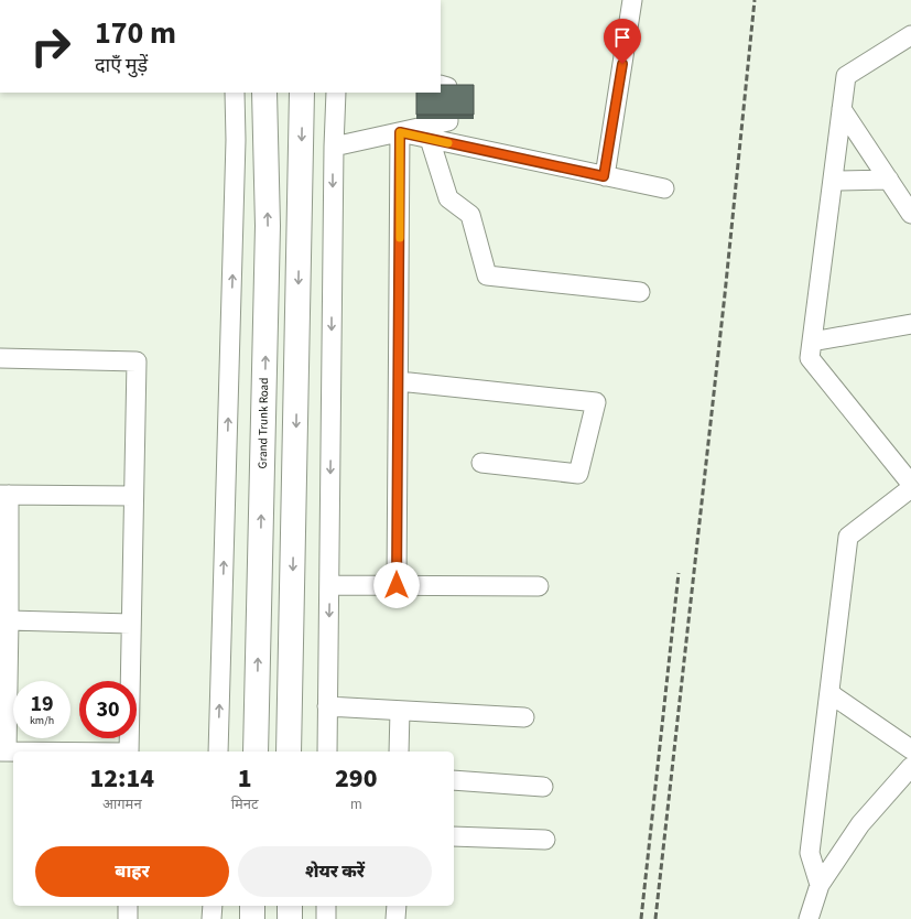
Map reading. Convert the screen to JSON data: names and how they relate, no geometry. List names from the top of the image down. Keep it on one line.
{"streets":{"highway":["Grand Trunk Road"]},"page":{"turn":["170 m","दाएँ मुड़ें"],"speed":"19 km/h","limit":"30","eta":["12:14","आगमन","1","मिनट","290","m"],"buttons":["बाहर","शेयर करें"]}}
